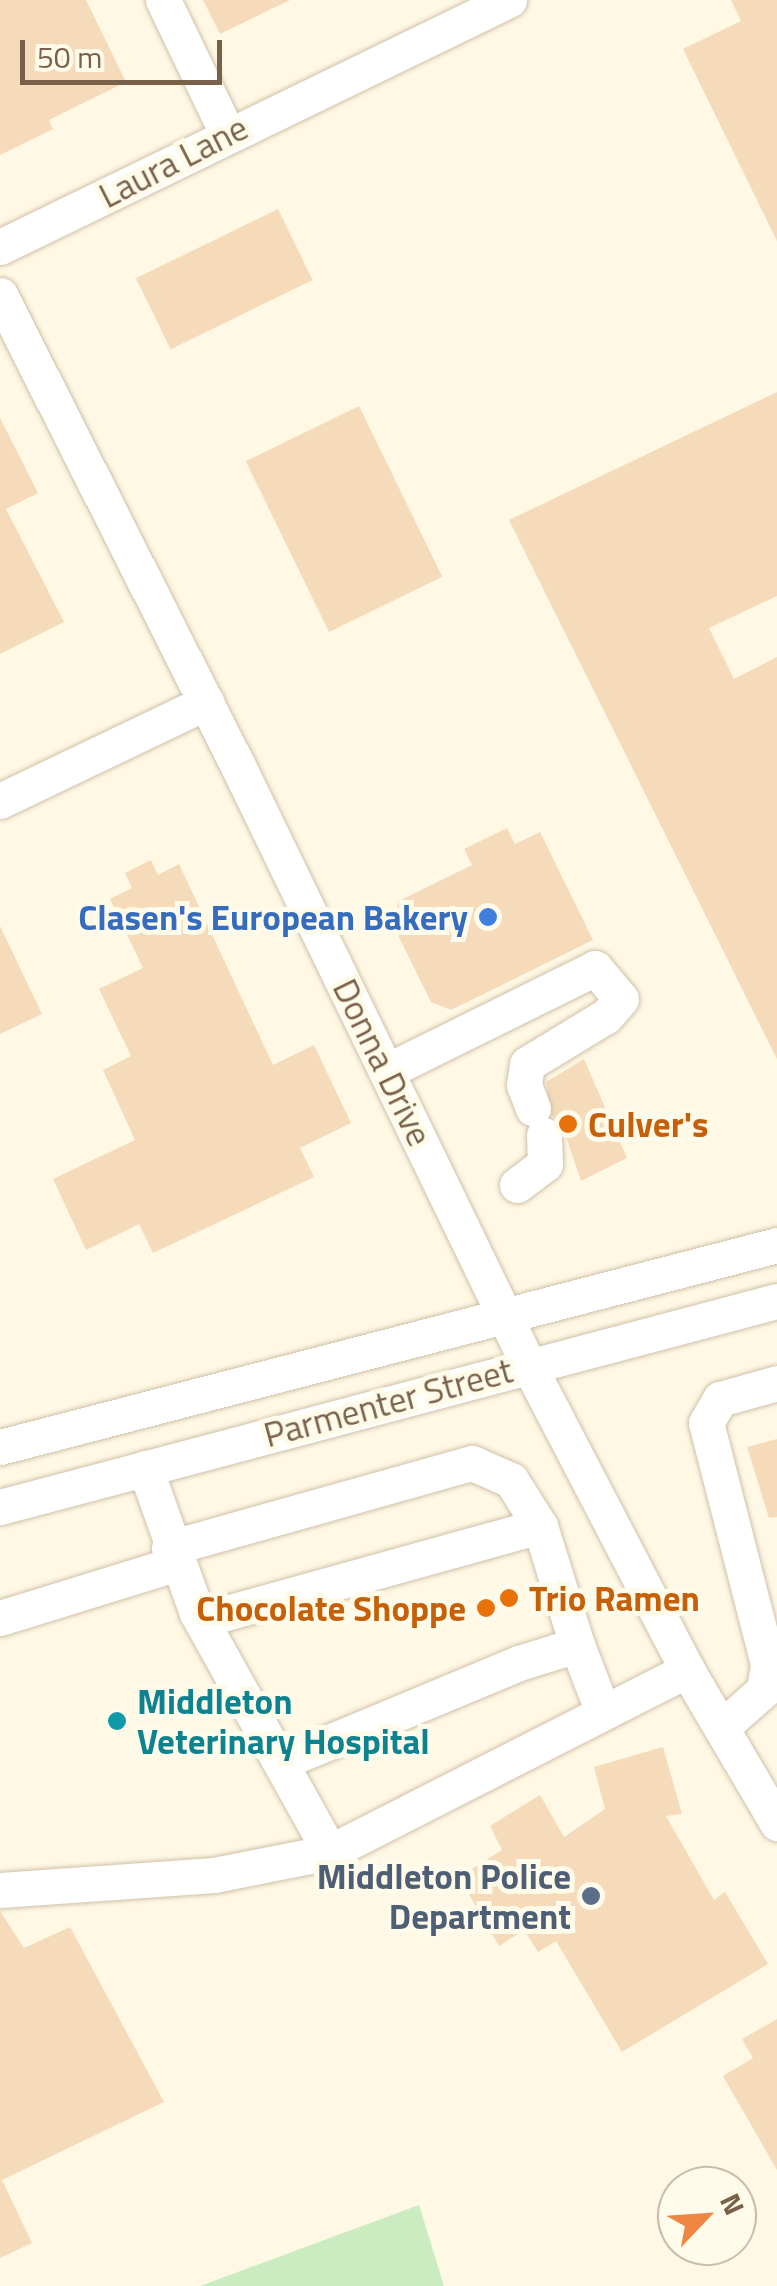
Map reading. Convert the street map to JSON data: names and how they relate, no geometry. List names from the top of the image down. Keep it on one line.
{"streets":{"street":["Laura Lane","Donna Drive","Parmenter Street"]},"crossings":[["Donna Drive","Parmenter Street"]],"places":["Clasen's European Bakery","Culver's","Trio Ramen","Chocolate Shoppe","Middleton Veterinary Hospital","Middleton Police Department"],"scale_bar":"50 m","north":"top right"}
